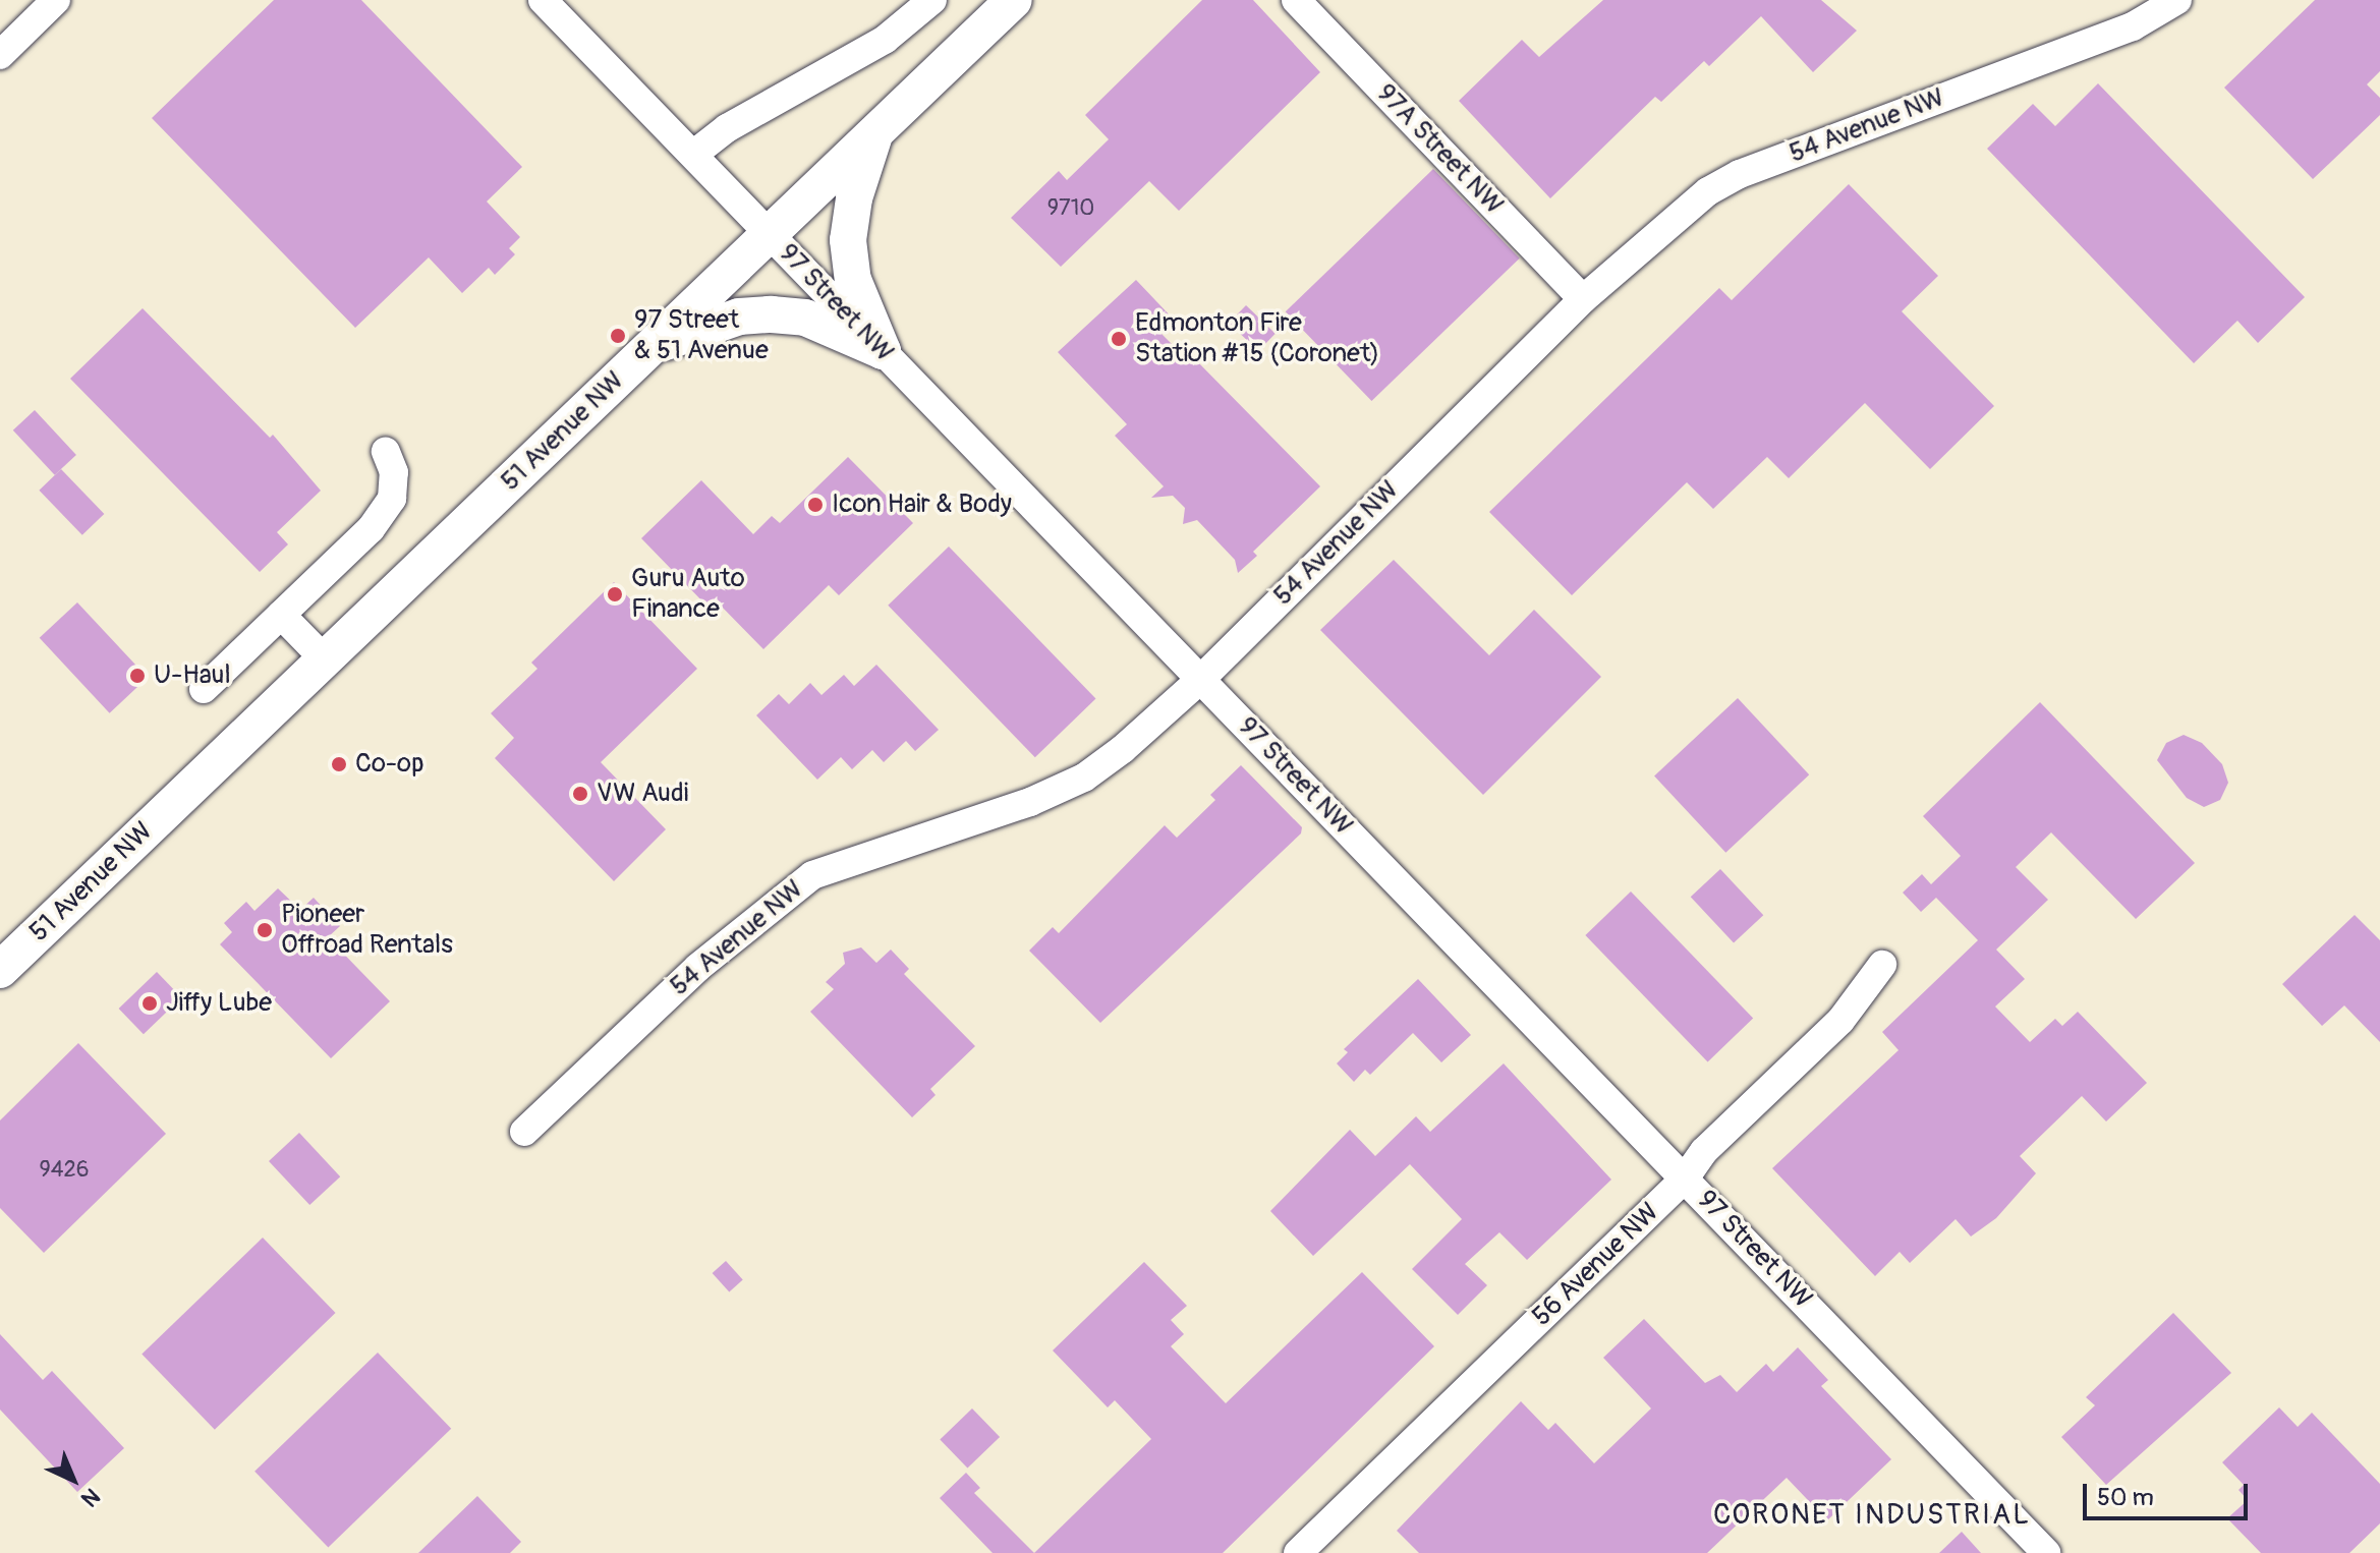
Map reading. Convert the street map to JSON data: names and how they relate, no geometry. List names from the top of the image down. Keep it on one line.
{"streets":{"main road":["51 Avenue NW"],"street":["54 Avenue NW","97A Street NW","97 Street NW","56 Avenue NW"]},"crossings":[["54 Avenue NW","97A Street NW"],["54 Avenue NW","97 Street NW"],["97 Street NW","51 Avenue NW"],["97 Street NW","56 Avenue NW"]],"districts":["CORONET INDUSTRIAL"],"places":["97 Street & 51 Avenue","Edmonton Fire Station #15 (Coronet)","Icon Hair & Body","Guru Auto Finance","U-Haul","Co-op","VW Audi","Pioneer Offroad Rentals","Jiffy Lube"],"house_numbers":["9710","9426"],"scale_bar":"50 m","north":"bottom right"}
